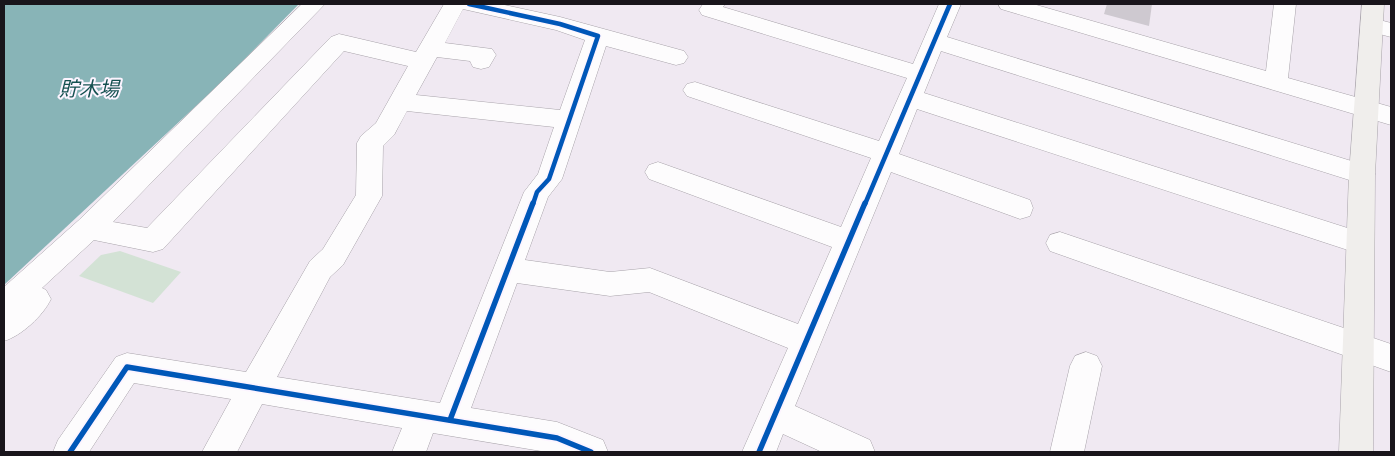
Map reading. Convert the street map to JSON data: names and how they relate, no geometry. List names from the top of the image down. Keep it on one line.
{"water":["貯木場"]}
